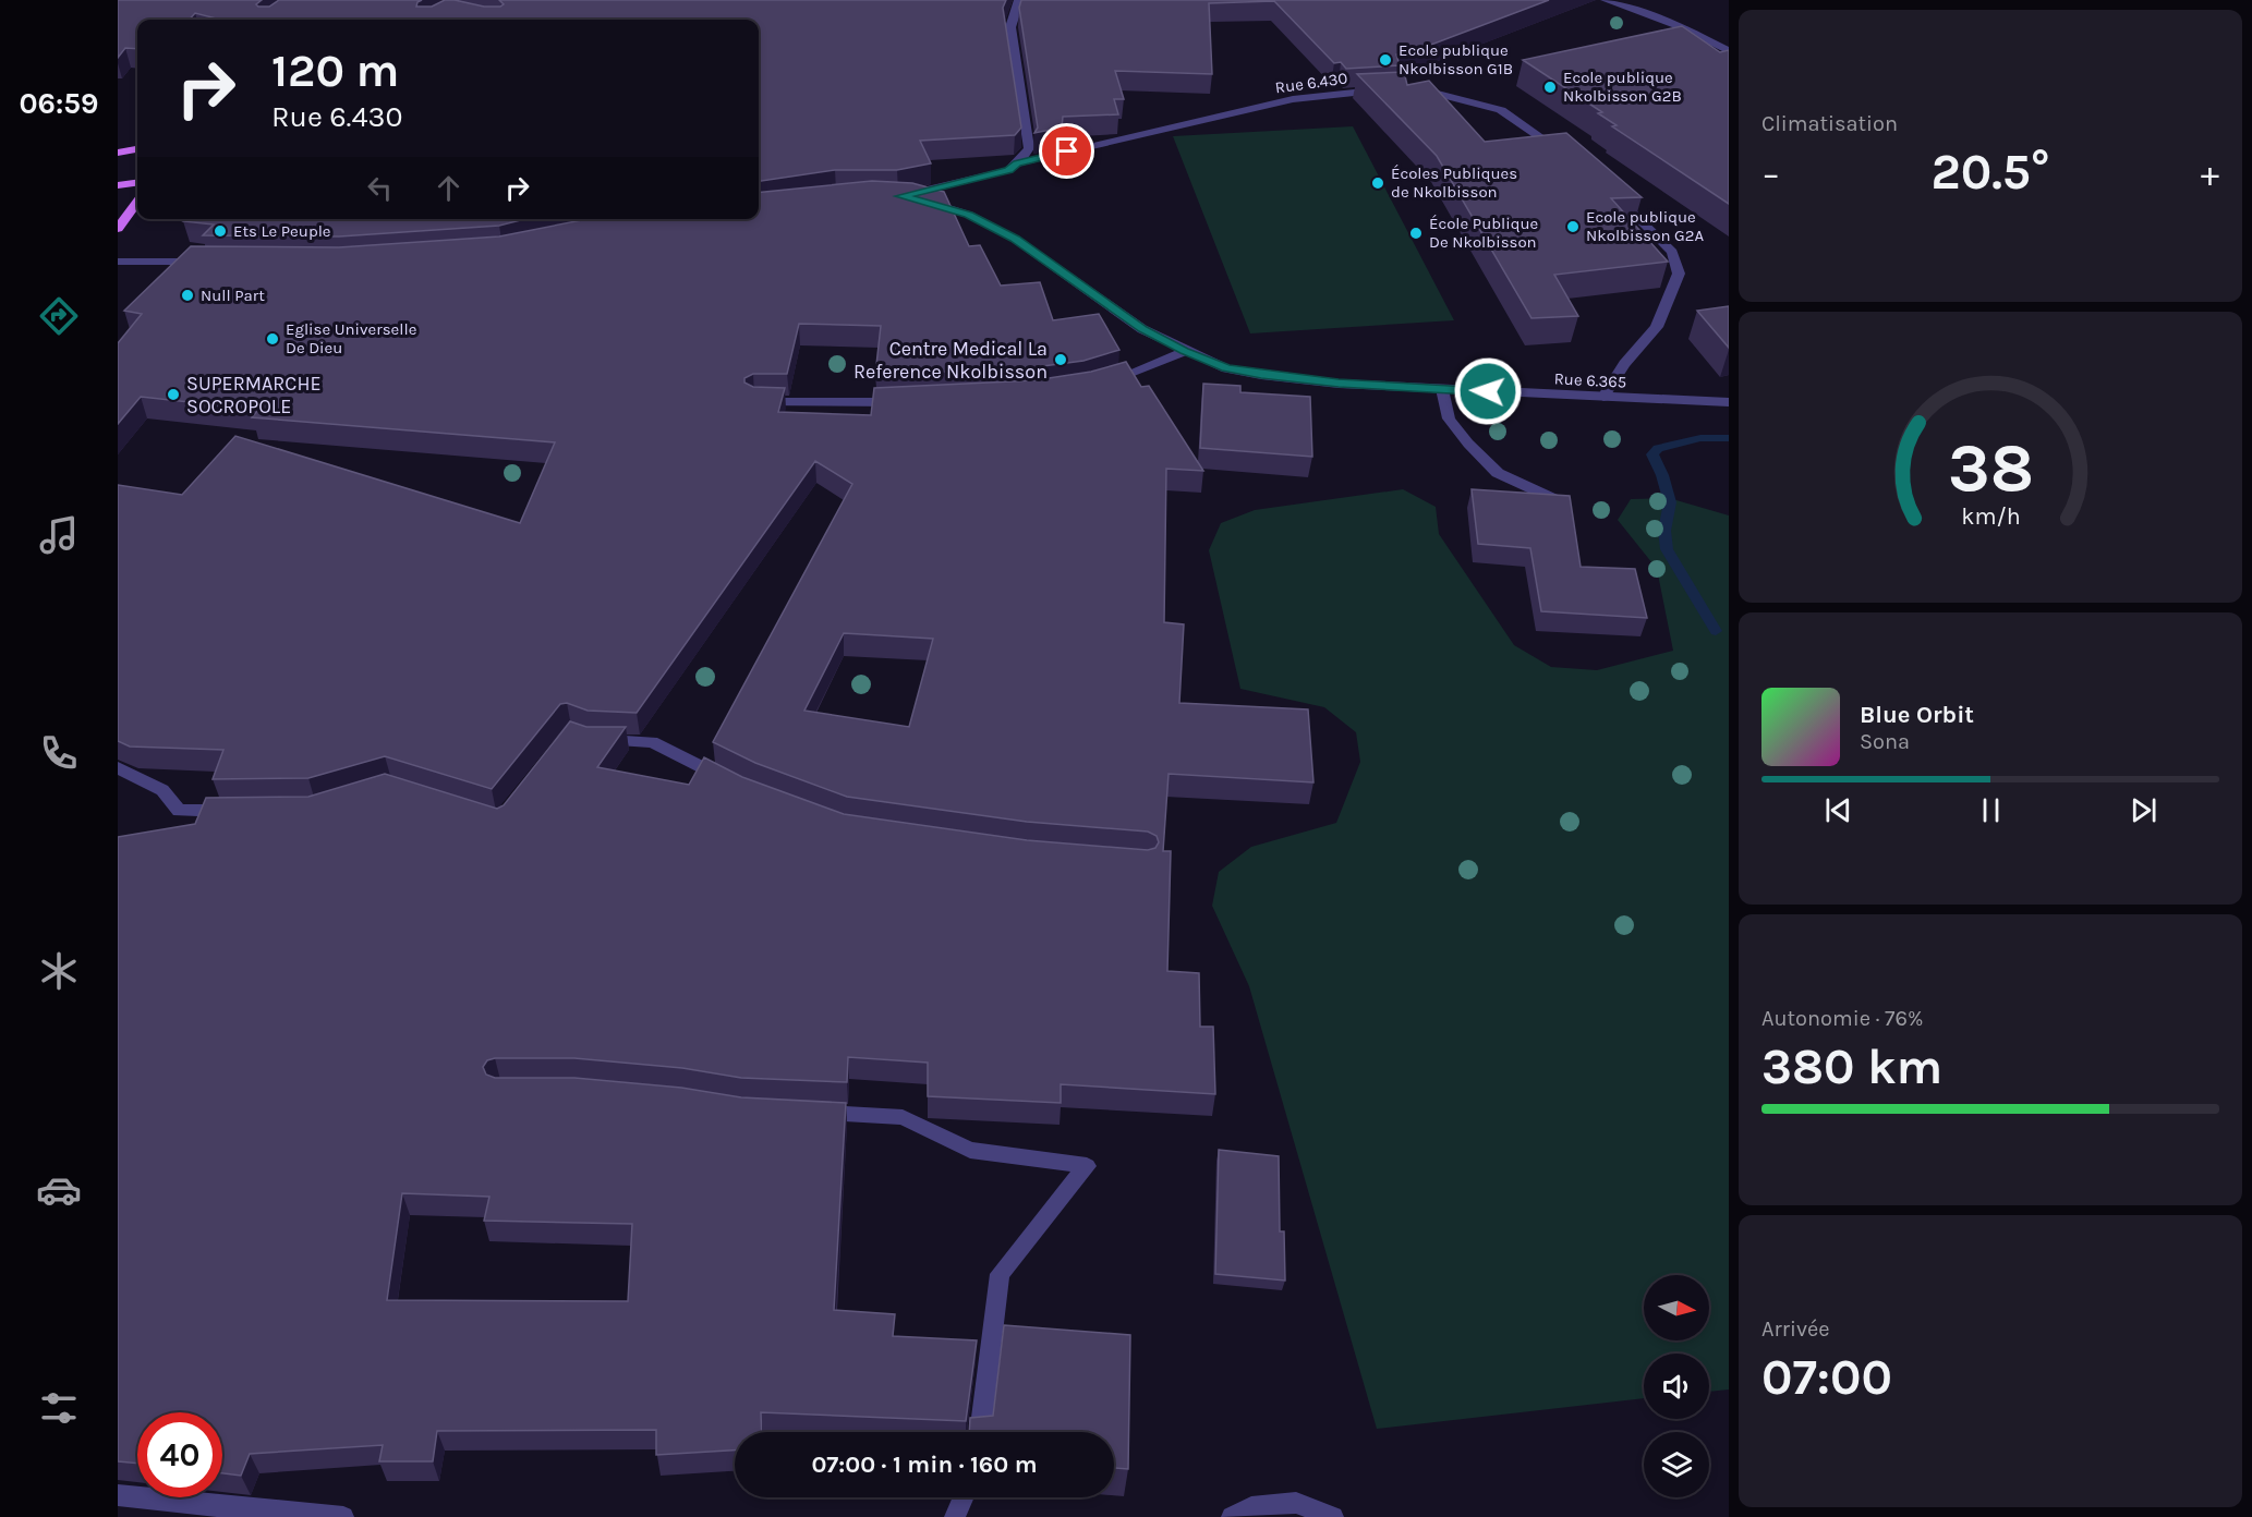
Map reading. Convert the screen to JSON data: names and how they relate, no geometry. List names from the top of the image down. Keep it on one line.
{"streets":{"street":["Rue 6.430","Rue 6.365"]},"crossings":[["Rue 6.430","Rue 6.365"]],"places":["Ecole publique Nkolbisson G1B","Ecole publique Nkolbisson G2B","Écoles Publiques de Nkolbisson","Ecole publique Nkolbisson G2A","Ets Le Peuple","École Publique De Nkolbisson","Null Part","Eglise Universelle De Dieu","Centre Medical La Reference Nkolbisson","SUPERMARCHE SOCROPOLE"],"north":"right","page":{"tabs":"06:59","tile":["Climatisation",["Autonomie · 76%","380 km"],["Arrivée","07:00"]],"turn":["120 m","Rue 6.430"],"heat":["−","20.5°","+"],"song":["Blue Orbit","Sona"],"limit":"40","trip":"07:00 · 1 min · 160 m","gauge":["38","km/h"]}}
